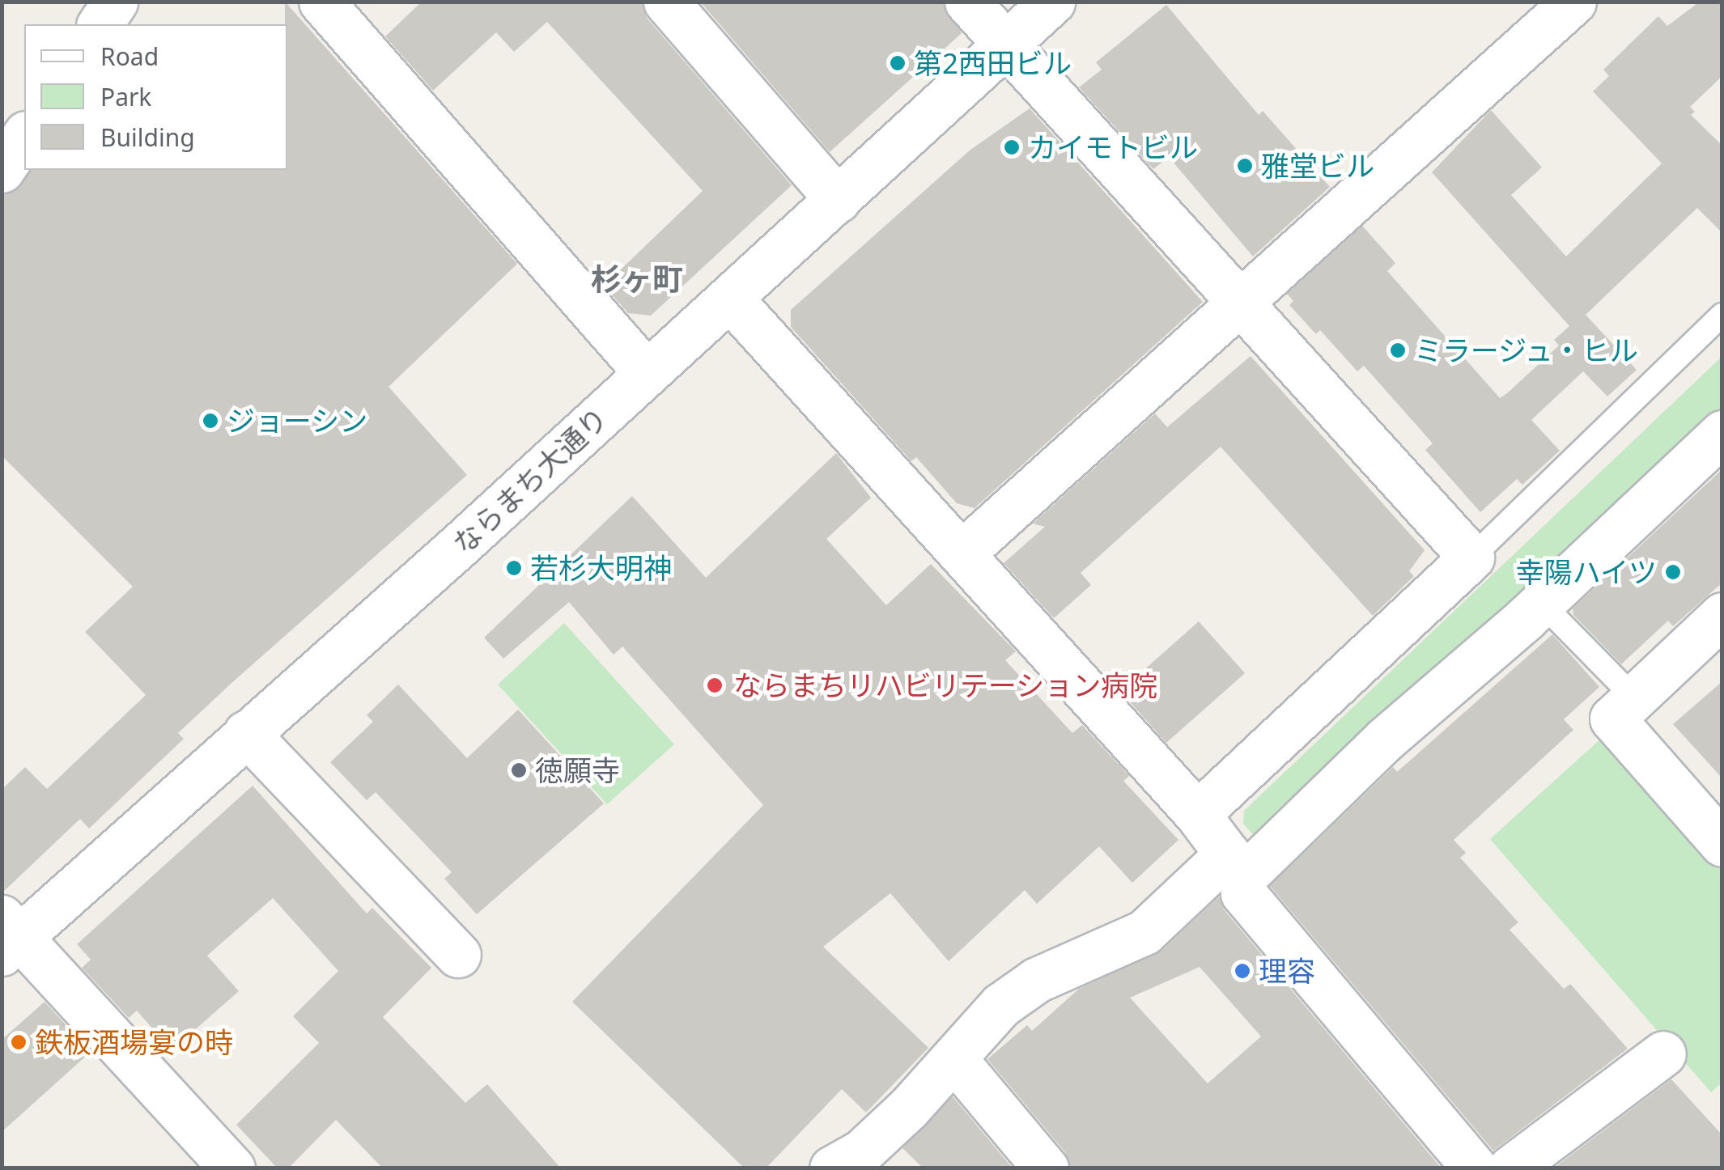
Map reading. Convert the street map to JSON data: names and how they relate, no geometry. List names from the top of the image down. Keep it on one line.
{"streets":{"street":["ならまち大通り"]},"districts":["杉ヶ町"],"places":["第2西田ビル","カイモトビル","雅堂ビル","ミラージュ・ヒル","ジョーシン","若杉大明神","幸陽ハイツ","ならまちリハビリテーション病院","徳願寺","理容","鉄板酒場宴の時"],"legend":["Road","Park","Building"]}
